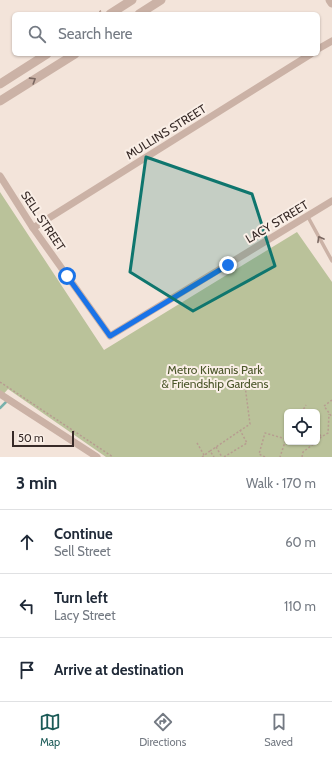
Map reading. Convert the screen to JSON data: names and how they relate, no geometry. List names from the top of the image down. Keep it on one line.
{"streets":{"street":["MULLINS STREET","SELL STREET","LACY STREET"]},"crossings":[["MULLINS STREET","SELL STREET"],["SELL STREET","LACY STREET"]],"parks":["Metro Kiwanis Park & Friendship Gardens"],"scale_bar":"50 m","page":{"search":"Search here","scale":"50 m","heading":["3 min","Walk · 170 m"],"list":[["Continue","Sell Street","60 m"],["Turn left","Lacy Street","110 m"],"Arrive at destination"],"nav":["Map","Directions","Saved"]}}
